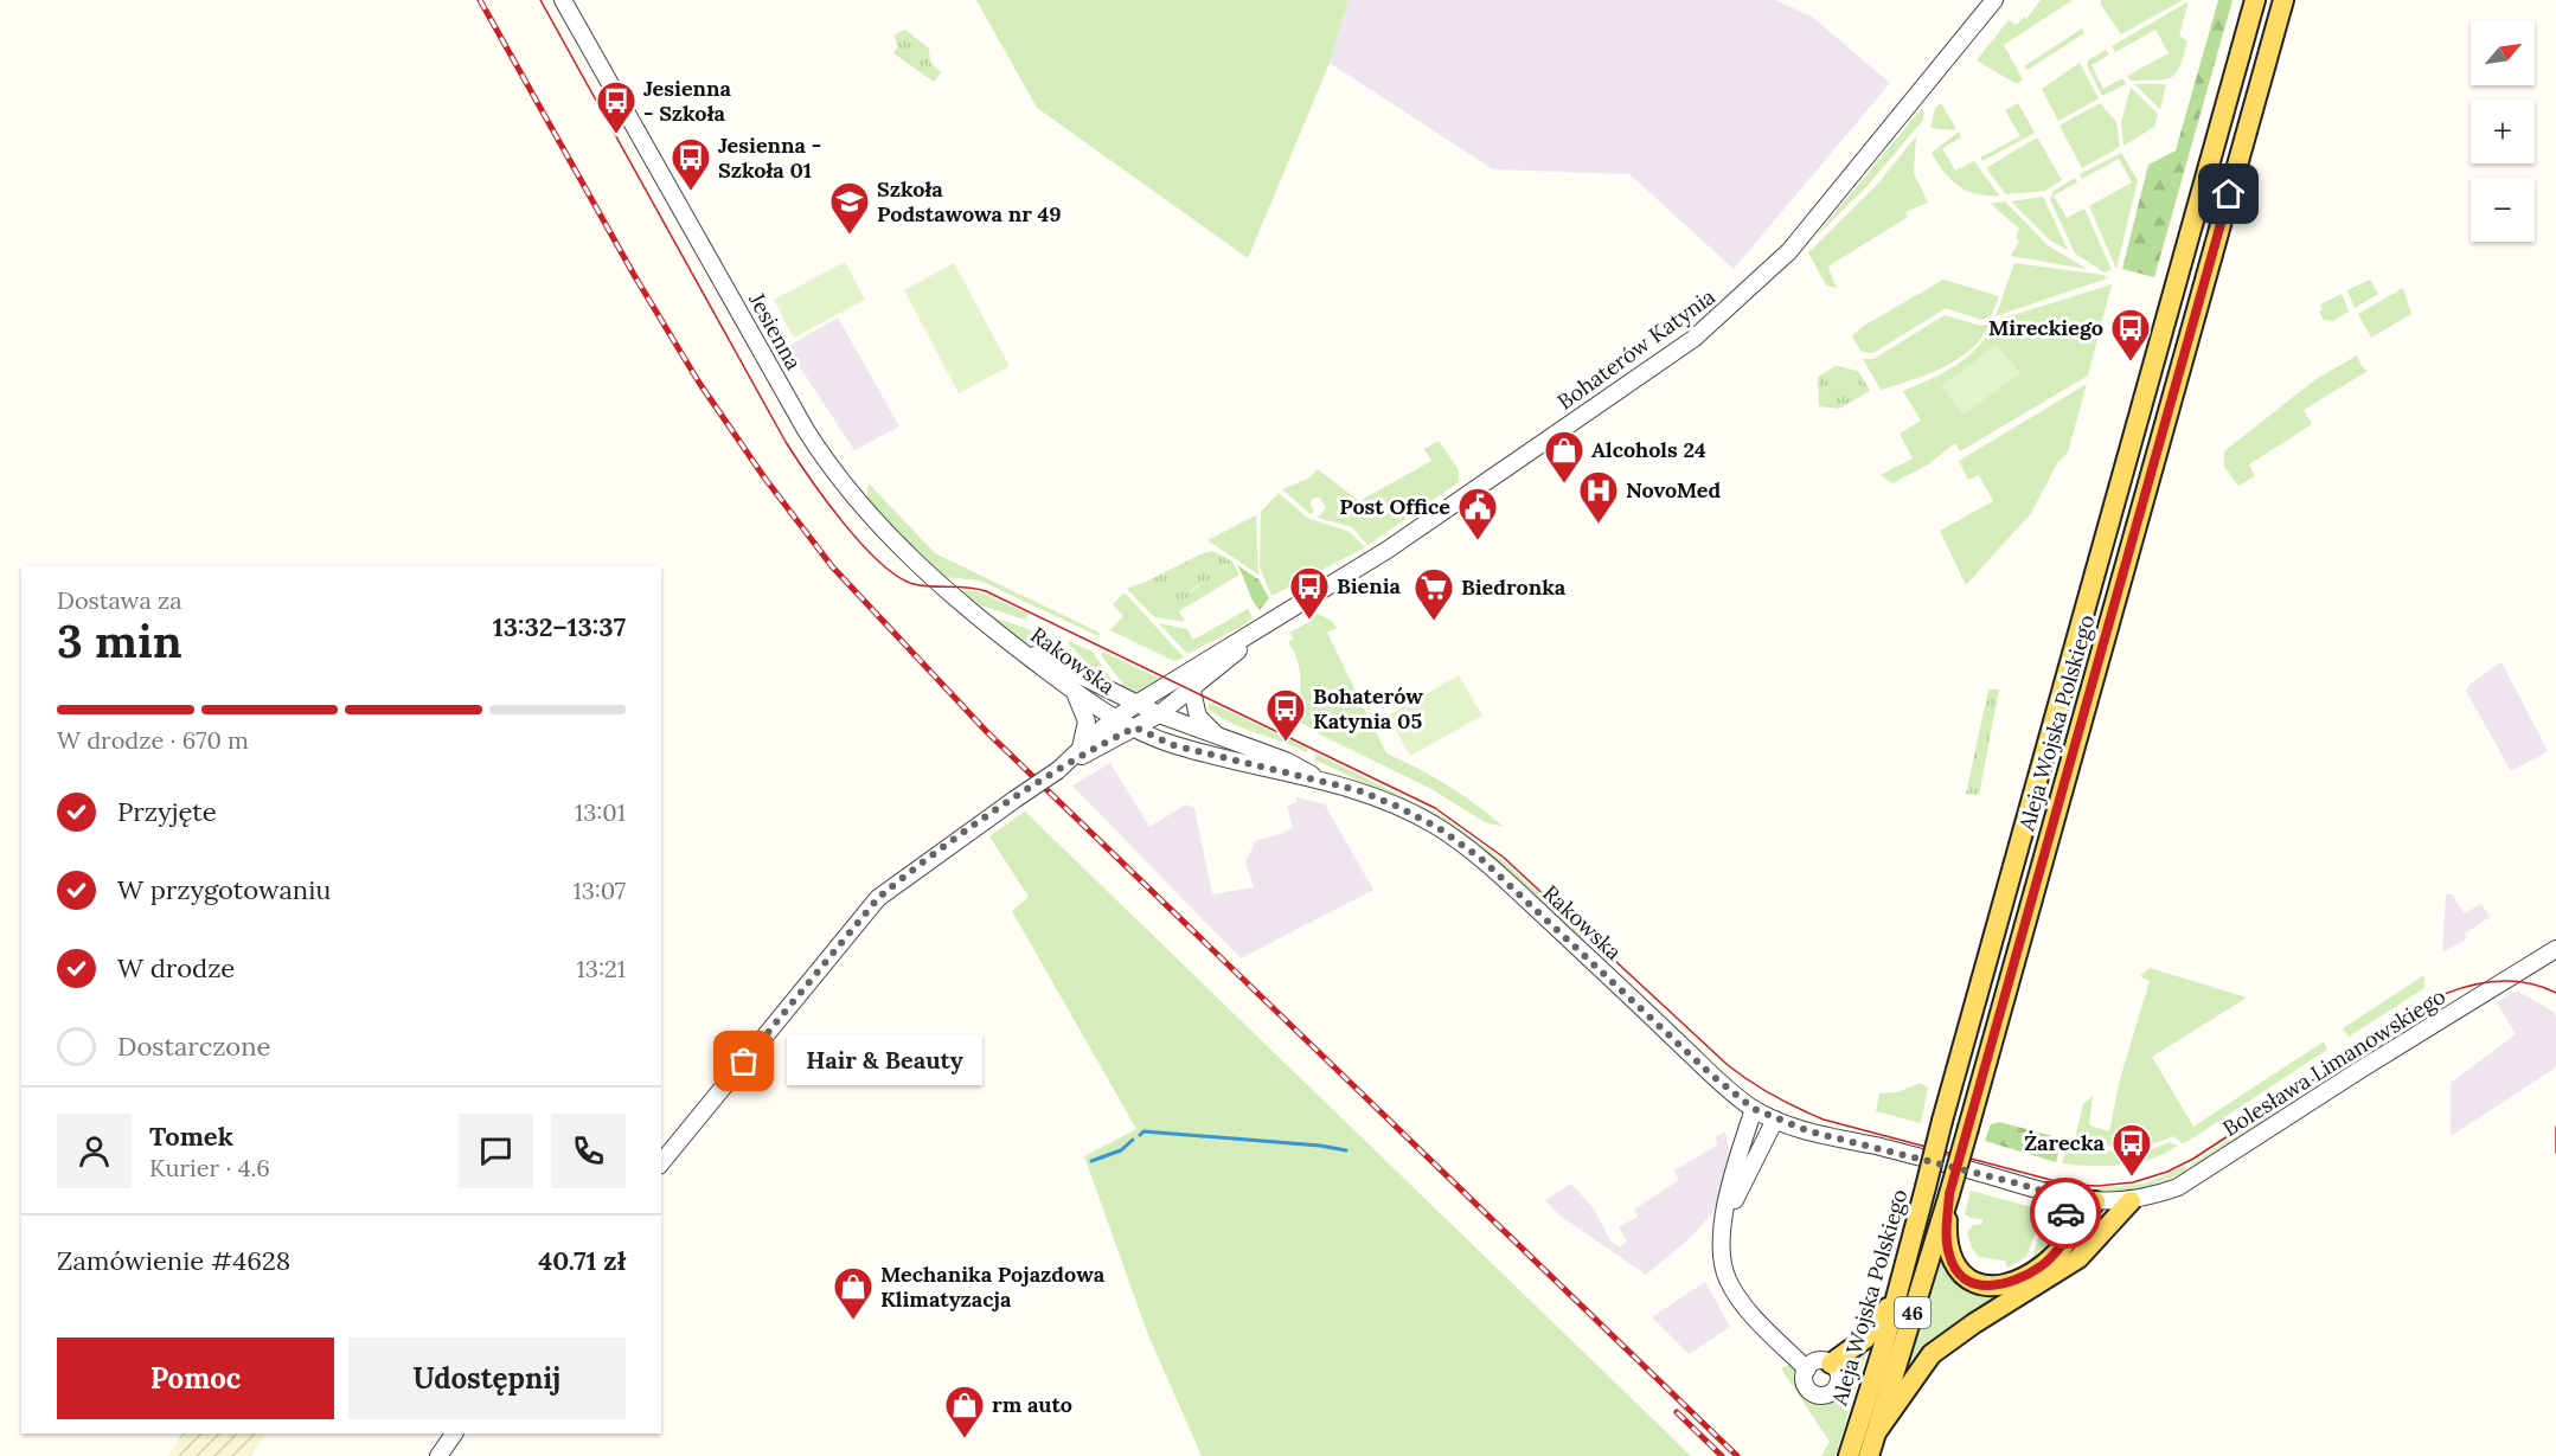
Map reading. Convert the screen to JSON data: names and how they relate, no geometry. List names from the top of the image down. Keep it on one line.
{"streets":{"main road":["Aleja Wojska Polskiego","46"],"street":["Jesienna","Bohaterów Katynia","Rakowska","Bolesława Limanowskiego"]},"crossings":[["Jesienna","Rakowska"],["Bohaterów Katynia","Rakowska"],["Rakowska","Bolesława Limanowskiego"]],"places":{"bus stop":["Jesienna - Szkoła","Jesienna - Szkoła 01","Mireckiego","Bienia","Bohaterów Katynia 05","Żarecka"],"school or university":["Szkoła Podstawowa nr 49"],"shop":["Alcohols 24","Mechanika Pojazdowa Klimatyzacja","rm auto"],"hospital":["NovoMed"],"public building":["Post Office"],"supermarket":["Biedronka"],"other":["Hair & Beauty"]},"north":"top right","page":{"map_buttons":["+","−"],"heading":["3 min","Dostawa za","13:32–13:37"],"panel":["Tomek","Kurier · 4.6","Zamówienie #4628","40.71 zł"],"bar":"W drodze · 670 m","list":[["Przyjęte","13:01"],["W przygotowaniu","13:07"],["W drodze","13:21"],"Dostarczone"],"bubble":"Hair & Beauty","buttons":["Pomoc","Udostępnij"]}}
